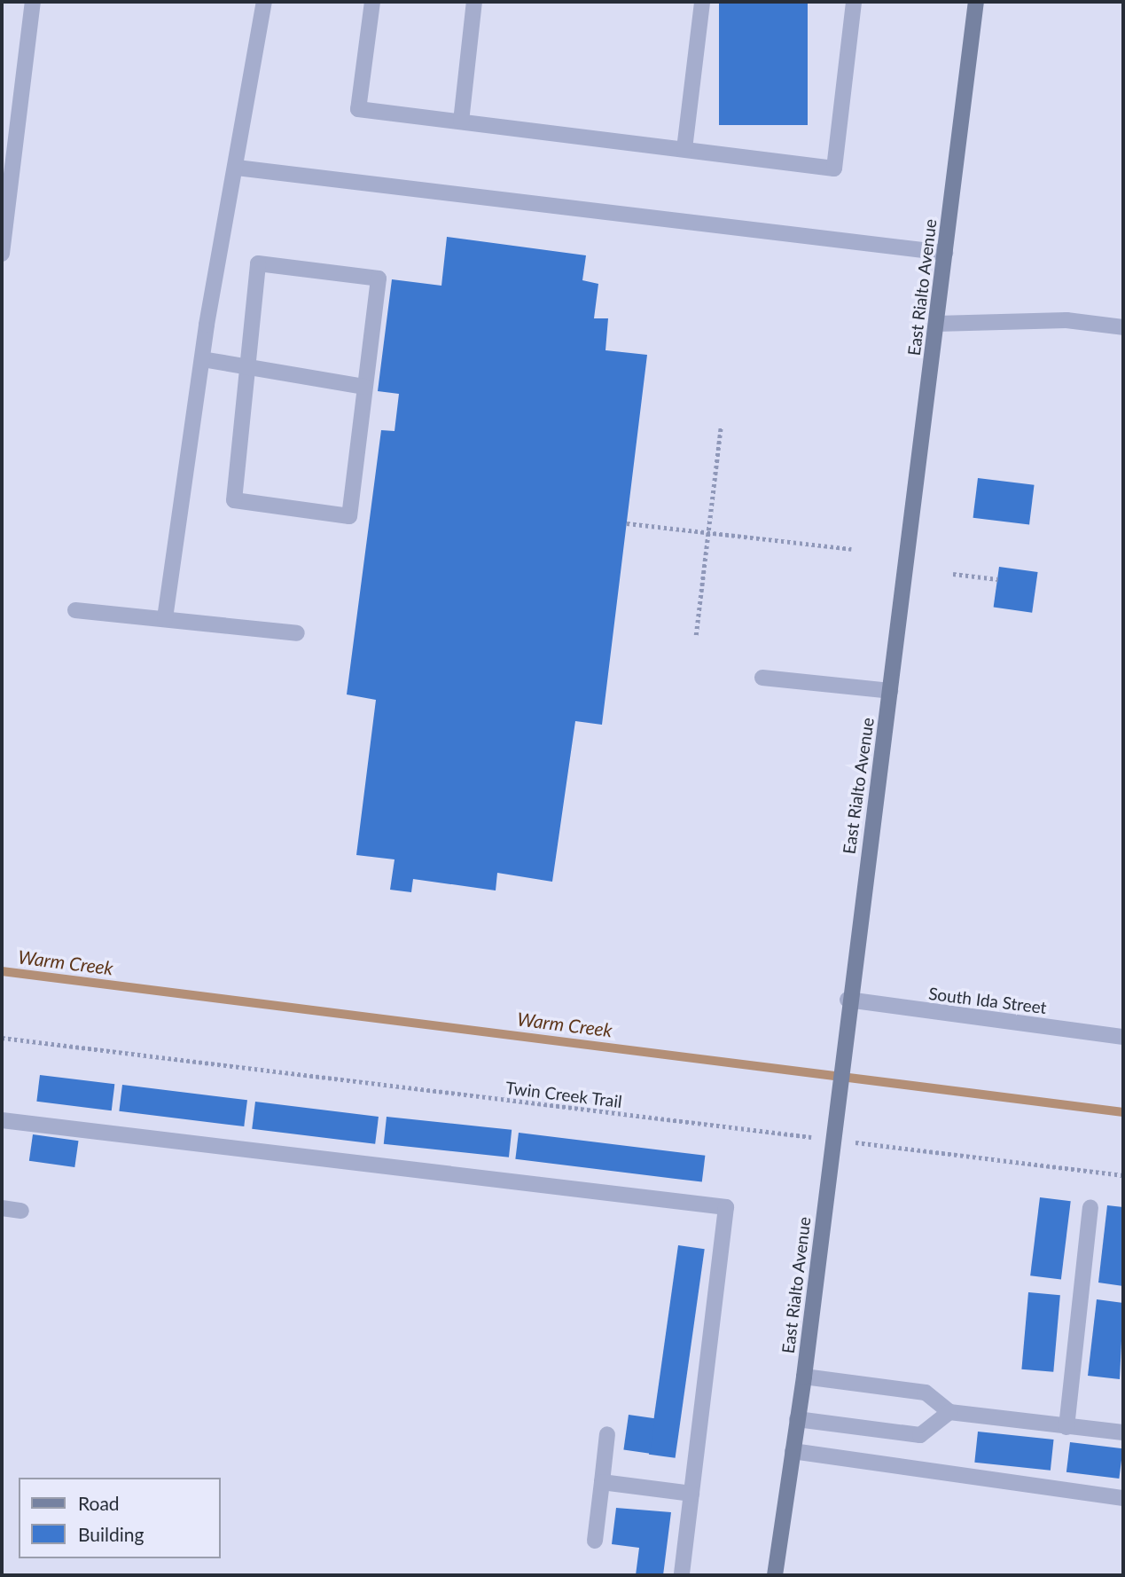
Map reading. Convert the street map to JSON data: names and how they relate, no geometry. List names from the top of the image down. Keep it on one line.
{"streets":{"street":["East Rialto Avenue"],"lane":["South Ida Street"],"path":["Twin Creek Trail"]},"crossings":[["East Rialto Avenue","South Ida Street"],["East Rialto Avenue","Twin Creek Trail"]],"water":["Warm Creek"],"legend":["Road","Building"]}
